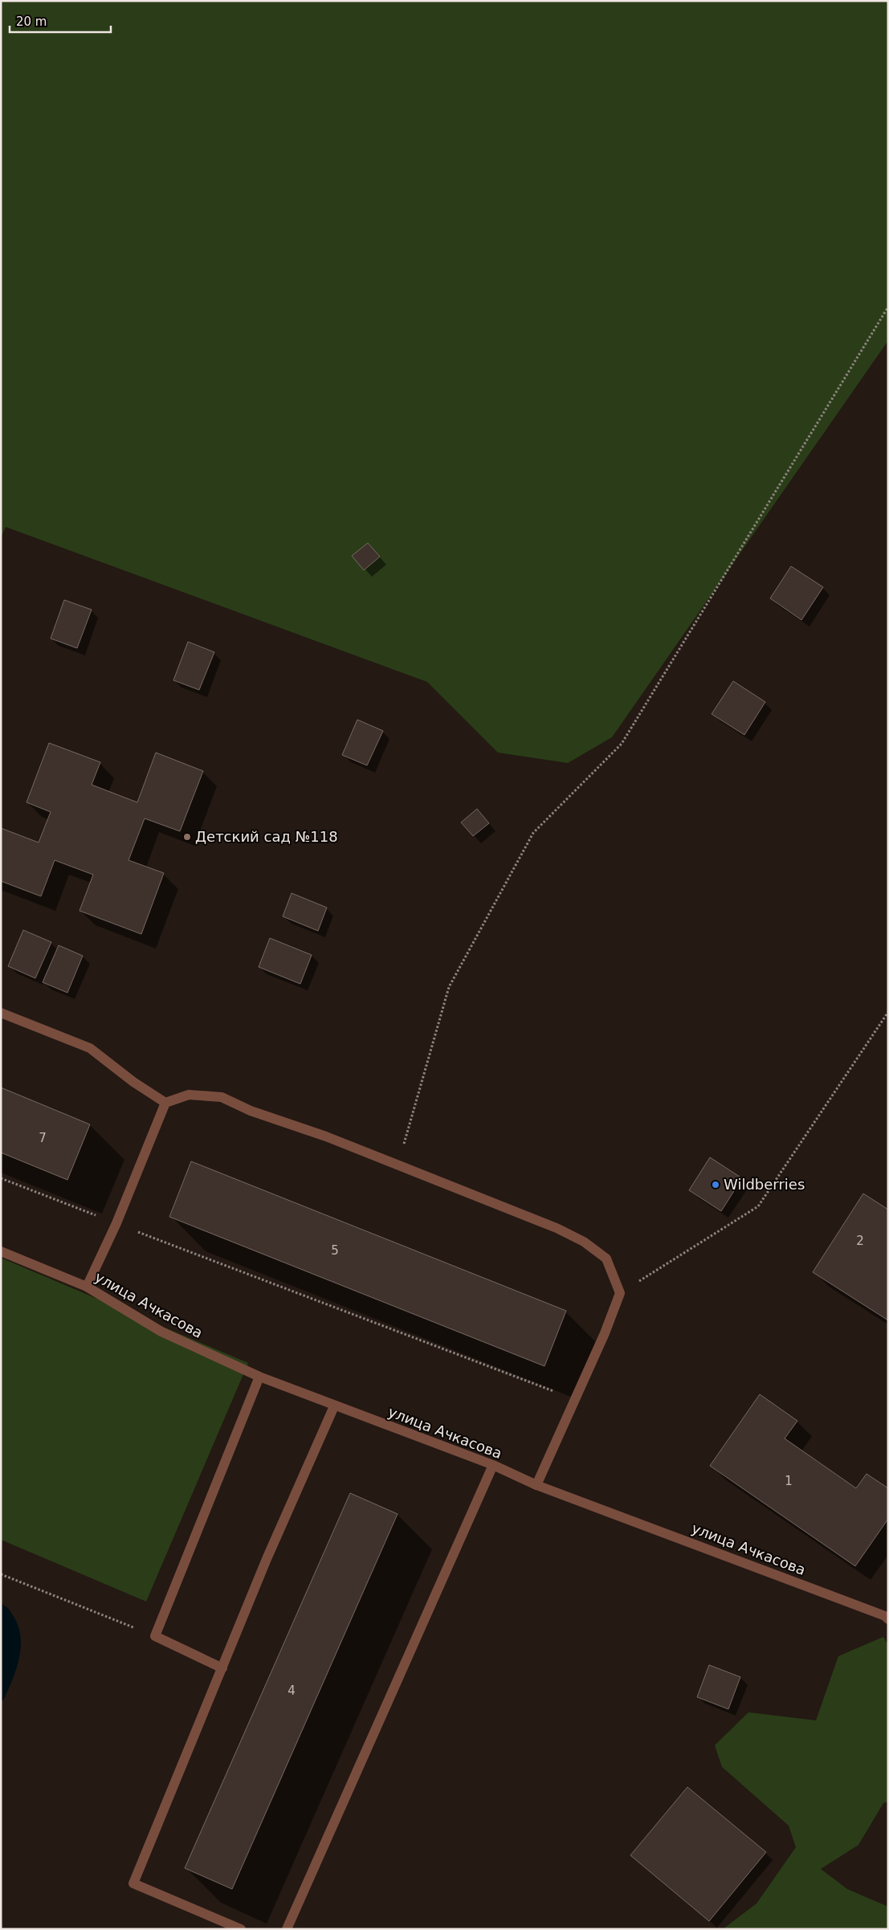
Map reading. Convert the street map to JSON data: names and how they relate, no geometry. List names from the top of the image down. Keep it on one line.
{"streets":{"street":["улица Ачкасова"]},"places":["Детский сад №118","Wildberries"],"house_numbers":["7","2","5","1","4"],"scale_bar":"20 m"}
